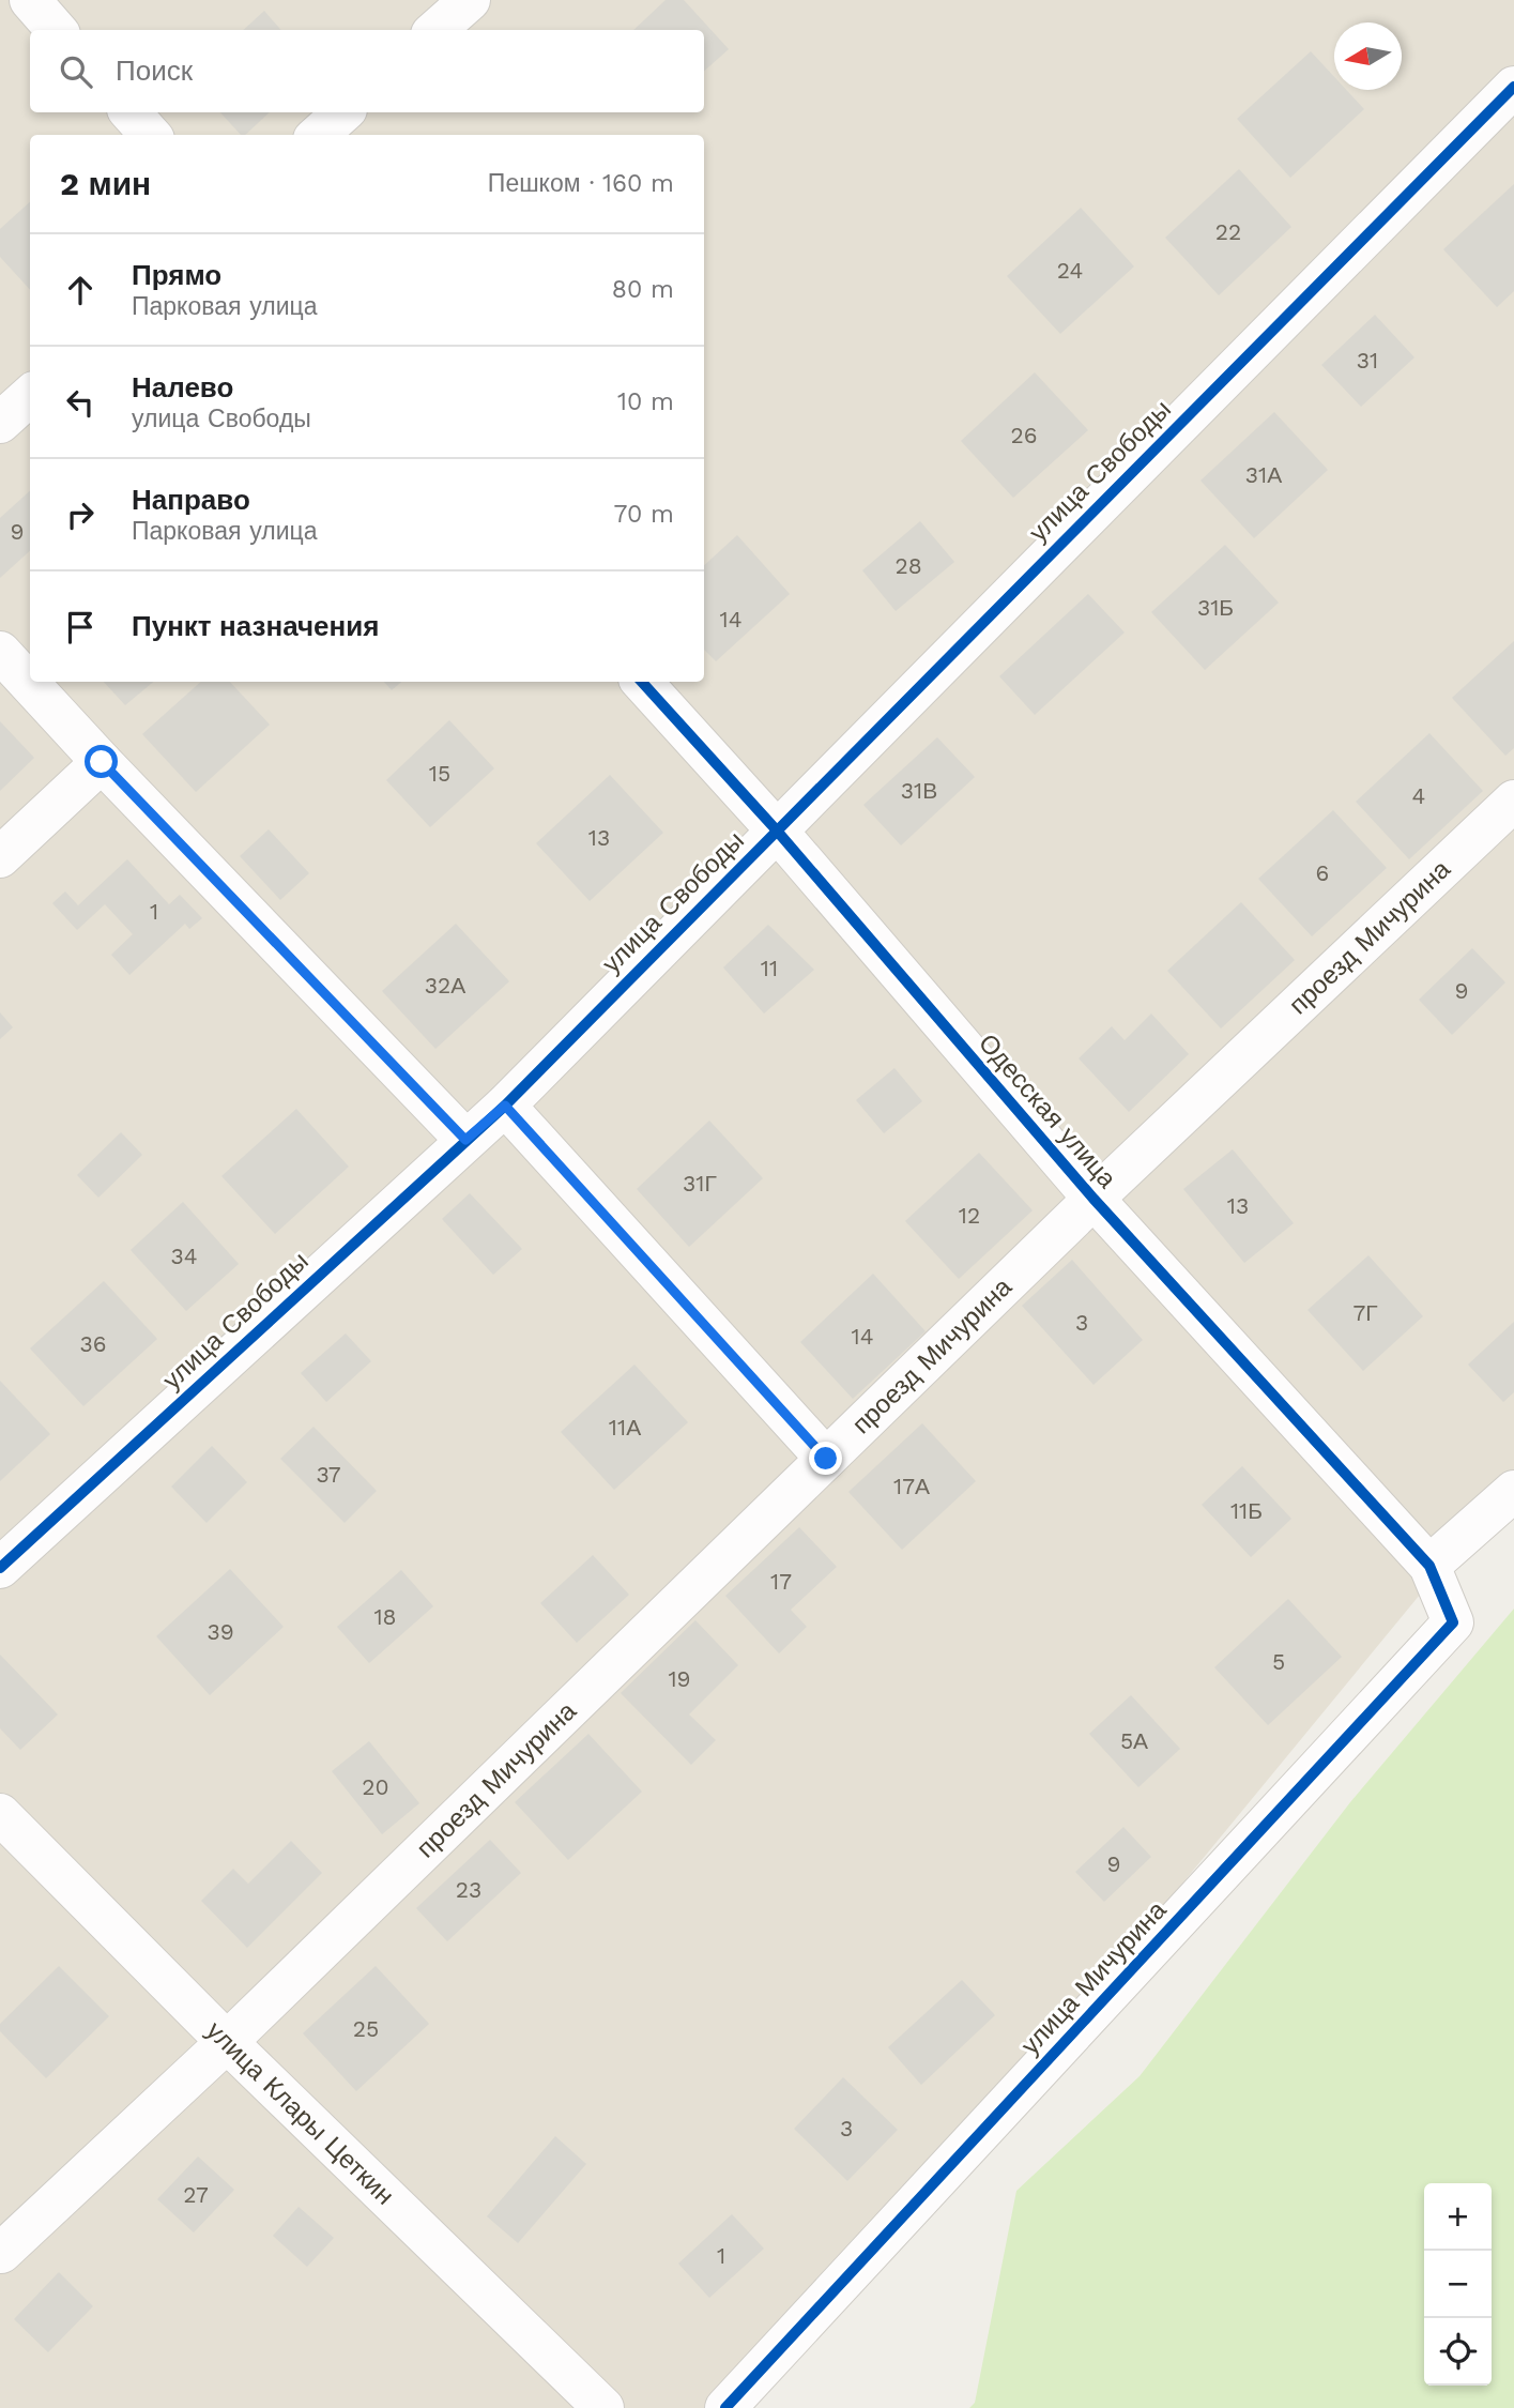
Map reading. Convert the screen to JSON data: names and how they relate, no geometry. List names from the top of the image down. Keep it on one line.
{"streets":{"street":["улица Свободы","проезд Мичурина","Одесская улица","улица Мичурина","улица Клары Цеткин"]},"crossings":[["улица Свободы","Одесская улица"],["проезд Мичурина","Одесская улица"],["проезд Мичурина","улица Клары Цеткин"],["Одесская улица","улица Мичурина"]],"house_numbers":["22","24","31","26","31А","9","28","31Б","14","15","31В","4","13","6","1","11","32А","9","31Г","13","12","34","7Г","3","14","36","11А","37","17А","11Б","17","18","39","5","19","5А","20","9","23","25","3","27","1"],"north":"left","page":{"search":"Поиск","heading":["2 мин","Пешком · 160 m"],"list":[["Прямо","Парковая улица","80 m"],["Налево","улица Свободы","10 m"],["Направо","Парковая улица","70 m"],"Пункт назначения"],"map_buttons":["+","−"]}}
